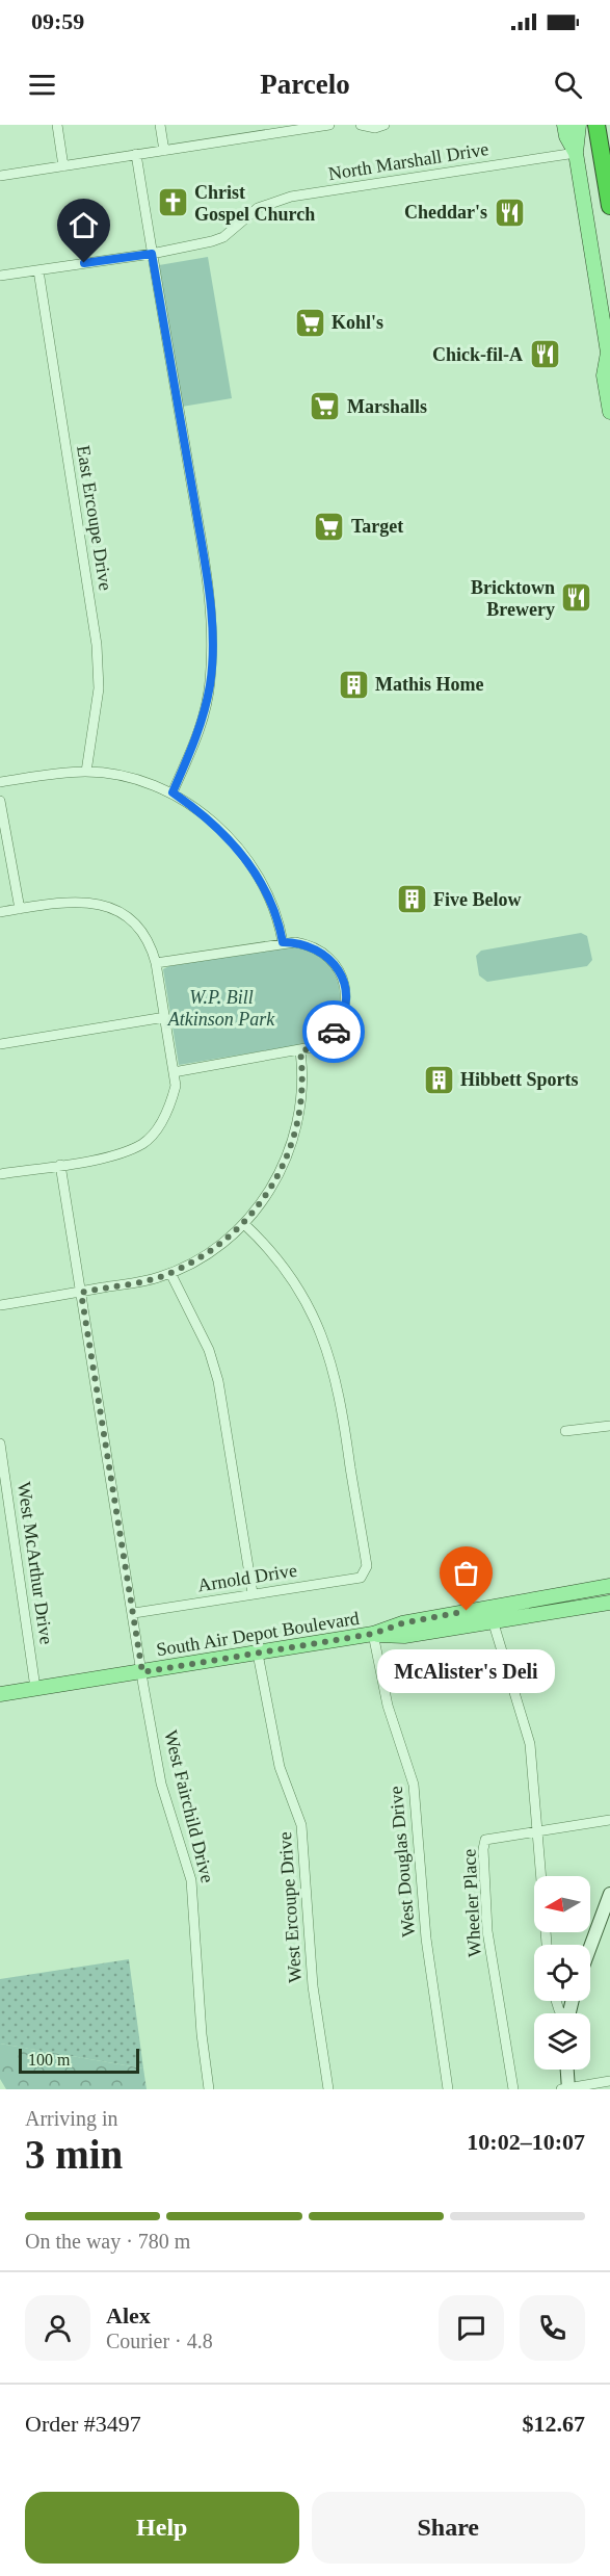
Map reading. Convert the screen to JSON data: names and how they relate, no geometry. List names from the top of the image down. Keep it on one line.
{"streets":{"main road":["South Air Depot Boulevard"],"street":["North Marshall Drive","East Ercoupe Drive","West McArthur Drive","Arnold Drive","West Fairchild Drive","West Douglas Drive","Wheeler Place","West Ercoupe Drive"]},"crossings":[["North Marshall Drive","East Ercoupe Drive"],["West McArthur Drive","South Air Depot Boulevard"],["Arnold Drive","West Fairchild Drive"],["South Air Depot Boulevard","West Fairchild Drive"],["South Air Depot Boulevard","West Douglas Drive"],["South Air Depot Boulevard","West Ercoupe Drive"]],"parks":["W.P. Bill Atkinson Park"],"places":{"church":["Christ Gospel Church"],"restaurant":["Cheddar's","Chick-fil-A","Bricktown Brewery"],"supermarket":["Kohl's","Marshalls","Target"],"building":["Mathis Home","Five Below","Hibbett Sports"],"other":["McAlister's Deli"]},"scale_bar":"100 m","north":"left","page":{"status":"09:59","header":"Parcelo","bubble":"McAlister's Deli","scale":"100 m","heading":["3 min","Arriving in","10:02–10:07"],"panel":["Alex","Courier · 4.8","Order #3497","$12.67"],"bar":"On the way · 780 m","buttons":["Help","Share"]}}
